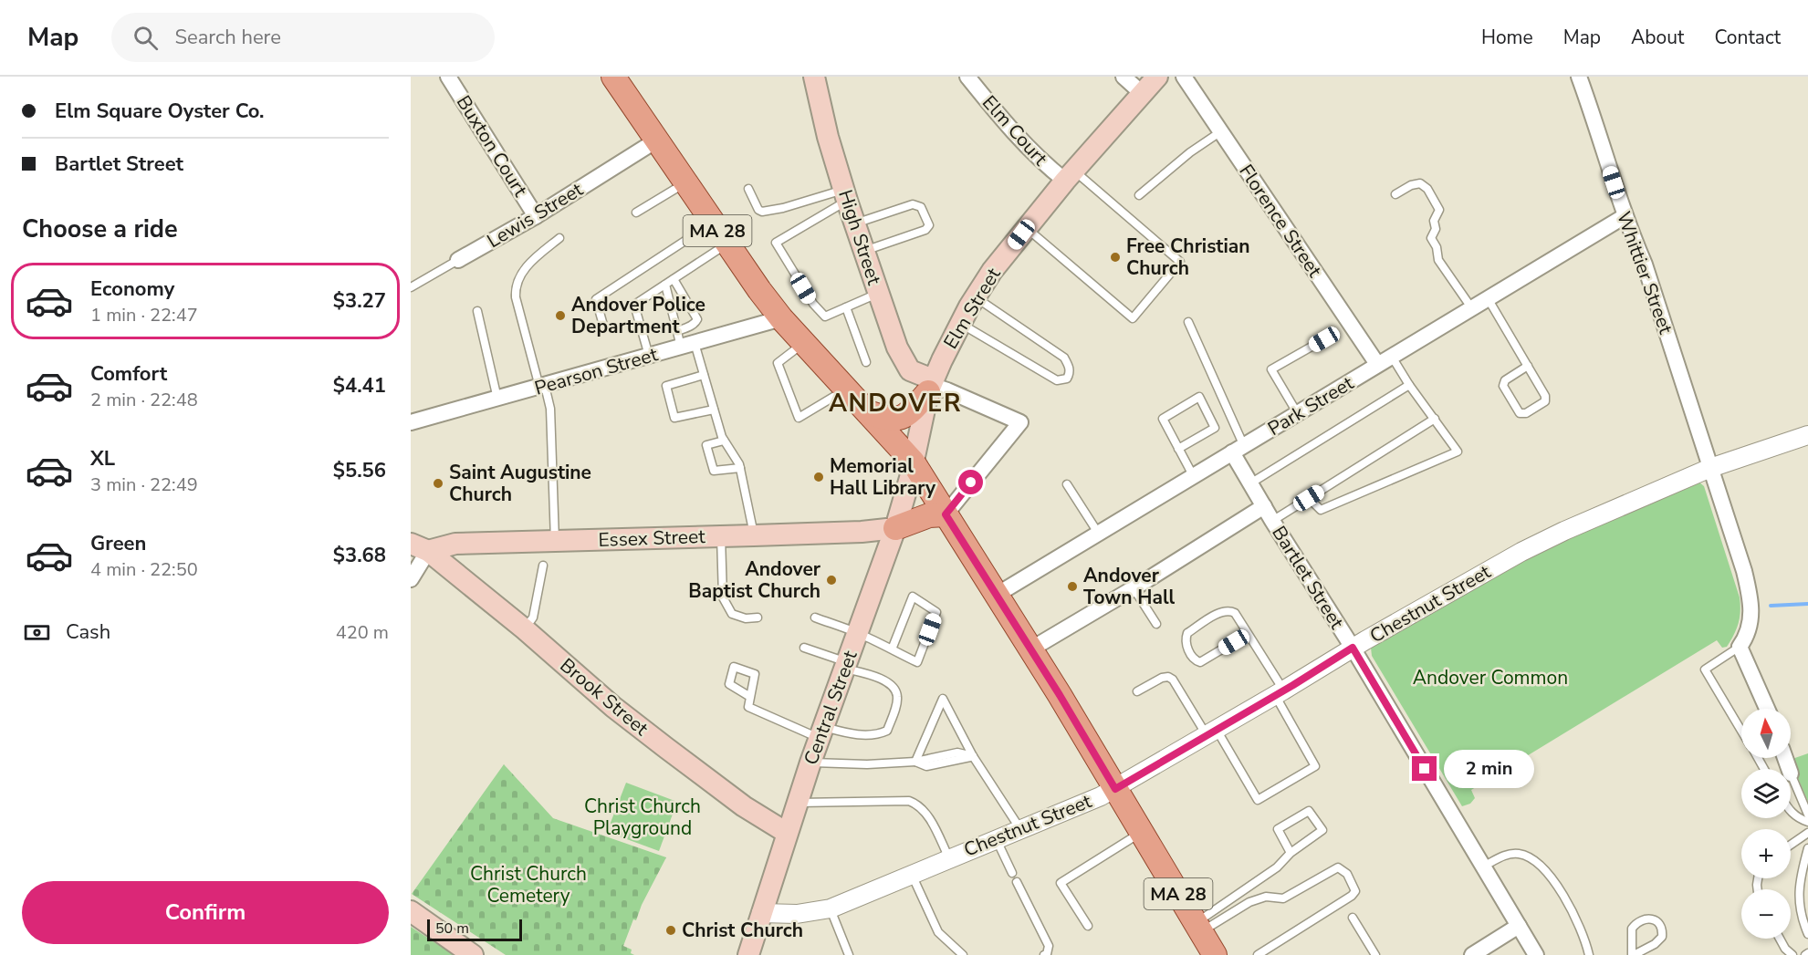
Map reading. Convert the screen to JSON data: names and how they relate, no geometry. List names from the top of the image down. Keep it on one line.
{"streets":{"main road":["MA 28","High Street","Elm Street","Essex Street","Brook Street","Central Street"],"street":["Elm Court","Buxton Court","Lewis Street","Florence Street","Whittier Street","Pearson Street","Park Street","Bartlet Street","Chestnut Street"]},"crossings":[["Elm Court","Elm Street"],["Buxton Court","Lewis Street"],["Lewis Street","MA 28"],["Florence Street","Park Street"],["MA 28","Elm Street"],["MA 28","Pearson Street"],["MA 28","Park Street"],["MA 28","Chestnut Street"],["MA 28","Central Street"],["High Street","Elm Street"],["Whittier Street","Park Street"],["Whittier Street","Chestnut Street"],["Elm Street","Central Street"],["Park Street","Bartlet Street"],["Essex Street","Brook Street"],["Essex Street","Central Street"],["Bartlet Street","Chestnut Street"],["Chestnut Street","Central Street"],["Brook Street","Central Street"]],"districts":["ANDOVER"],"parks":["Andover Common","Christ Church Playground","Christ Church Cemetery"],"places":["Free Christian Church","Andover Police Department","Memorial Hall Library","Saint Augustine Church","Andover Baptist Church","Andover Town Hall","Christ Church"],"scale_bar":"50 m","north":"top","page":{"header":"Map","search":"Search here","nav":["Home","Map","About","Contact"],"banner":["Elm Square Oyster Co.","Bartlet Street"],"heading":"Choose a ride","list":[{"name":"Economy","note":"1 min · 22:47","value":"$3.27"},{"name":"Comfort","note":"2 min · 22:48","value":"$4.41"},{"name":"XL","note":"3 min · 22:49","value":"$5.56"},{"name":"Green","note":"4 min · 22:50","value":"$3.68"}],"pay":["Cash","420 m"],"map_buttons":["+","−"],"bubble":"2 min","buttons":"Confirm","scale":"50 m"}}
